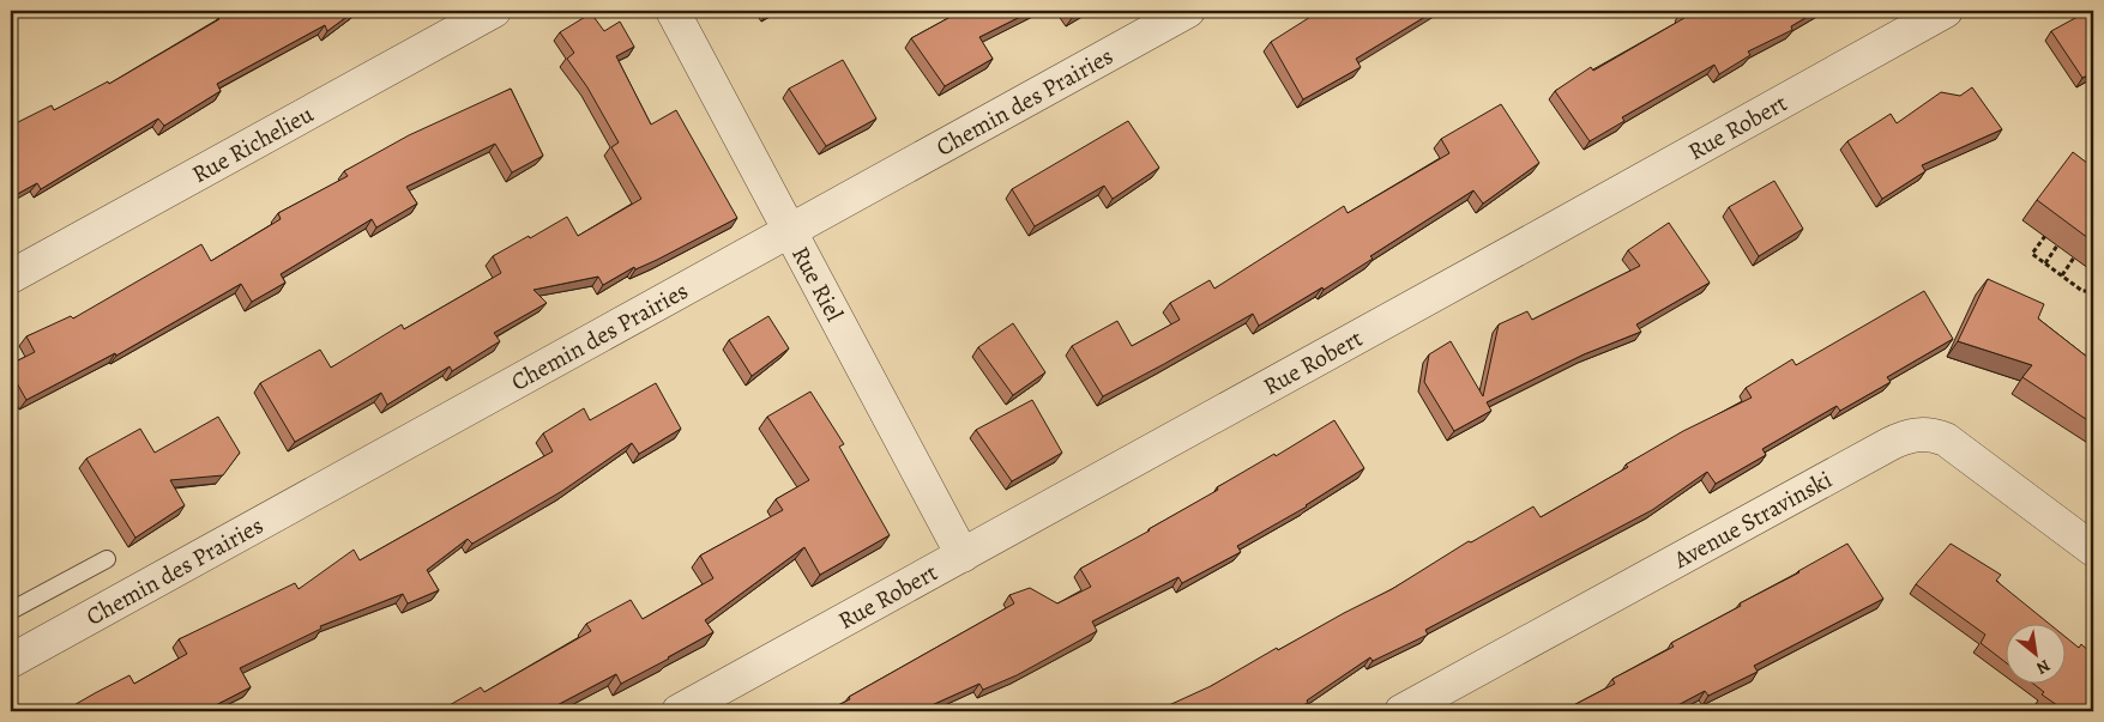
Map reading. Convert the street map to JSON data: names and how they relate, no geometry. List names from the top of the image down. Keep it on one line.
{"streets":{"street":["Chemin des Prairies","Rue Robert","Rue Richelieu","Rue Riel","Avenue Stravinski"]},"crossings":[["Chemin des Prairies","Rue Riel"],["Rue Robert","Rue Riel"]],"north":"bottom right"}
